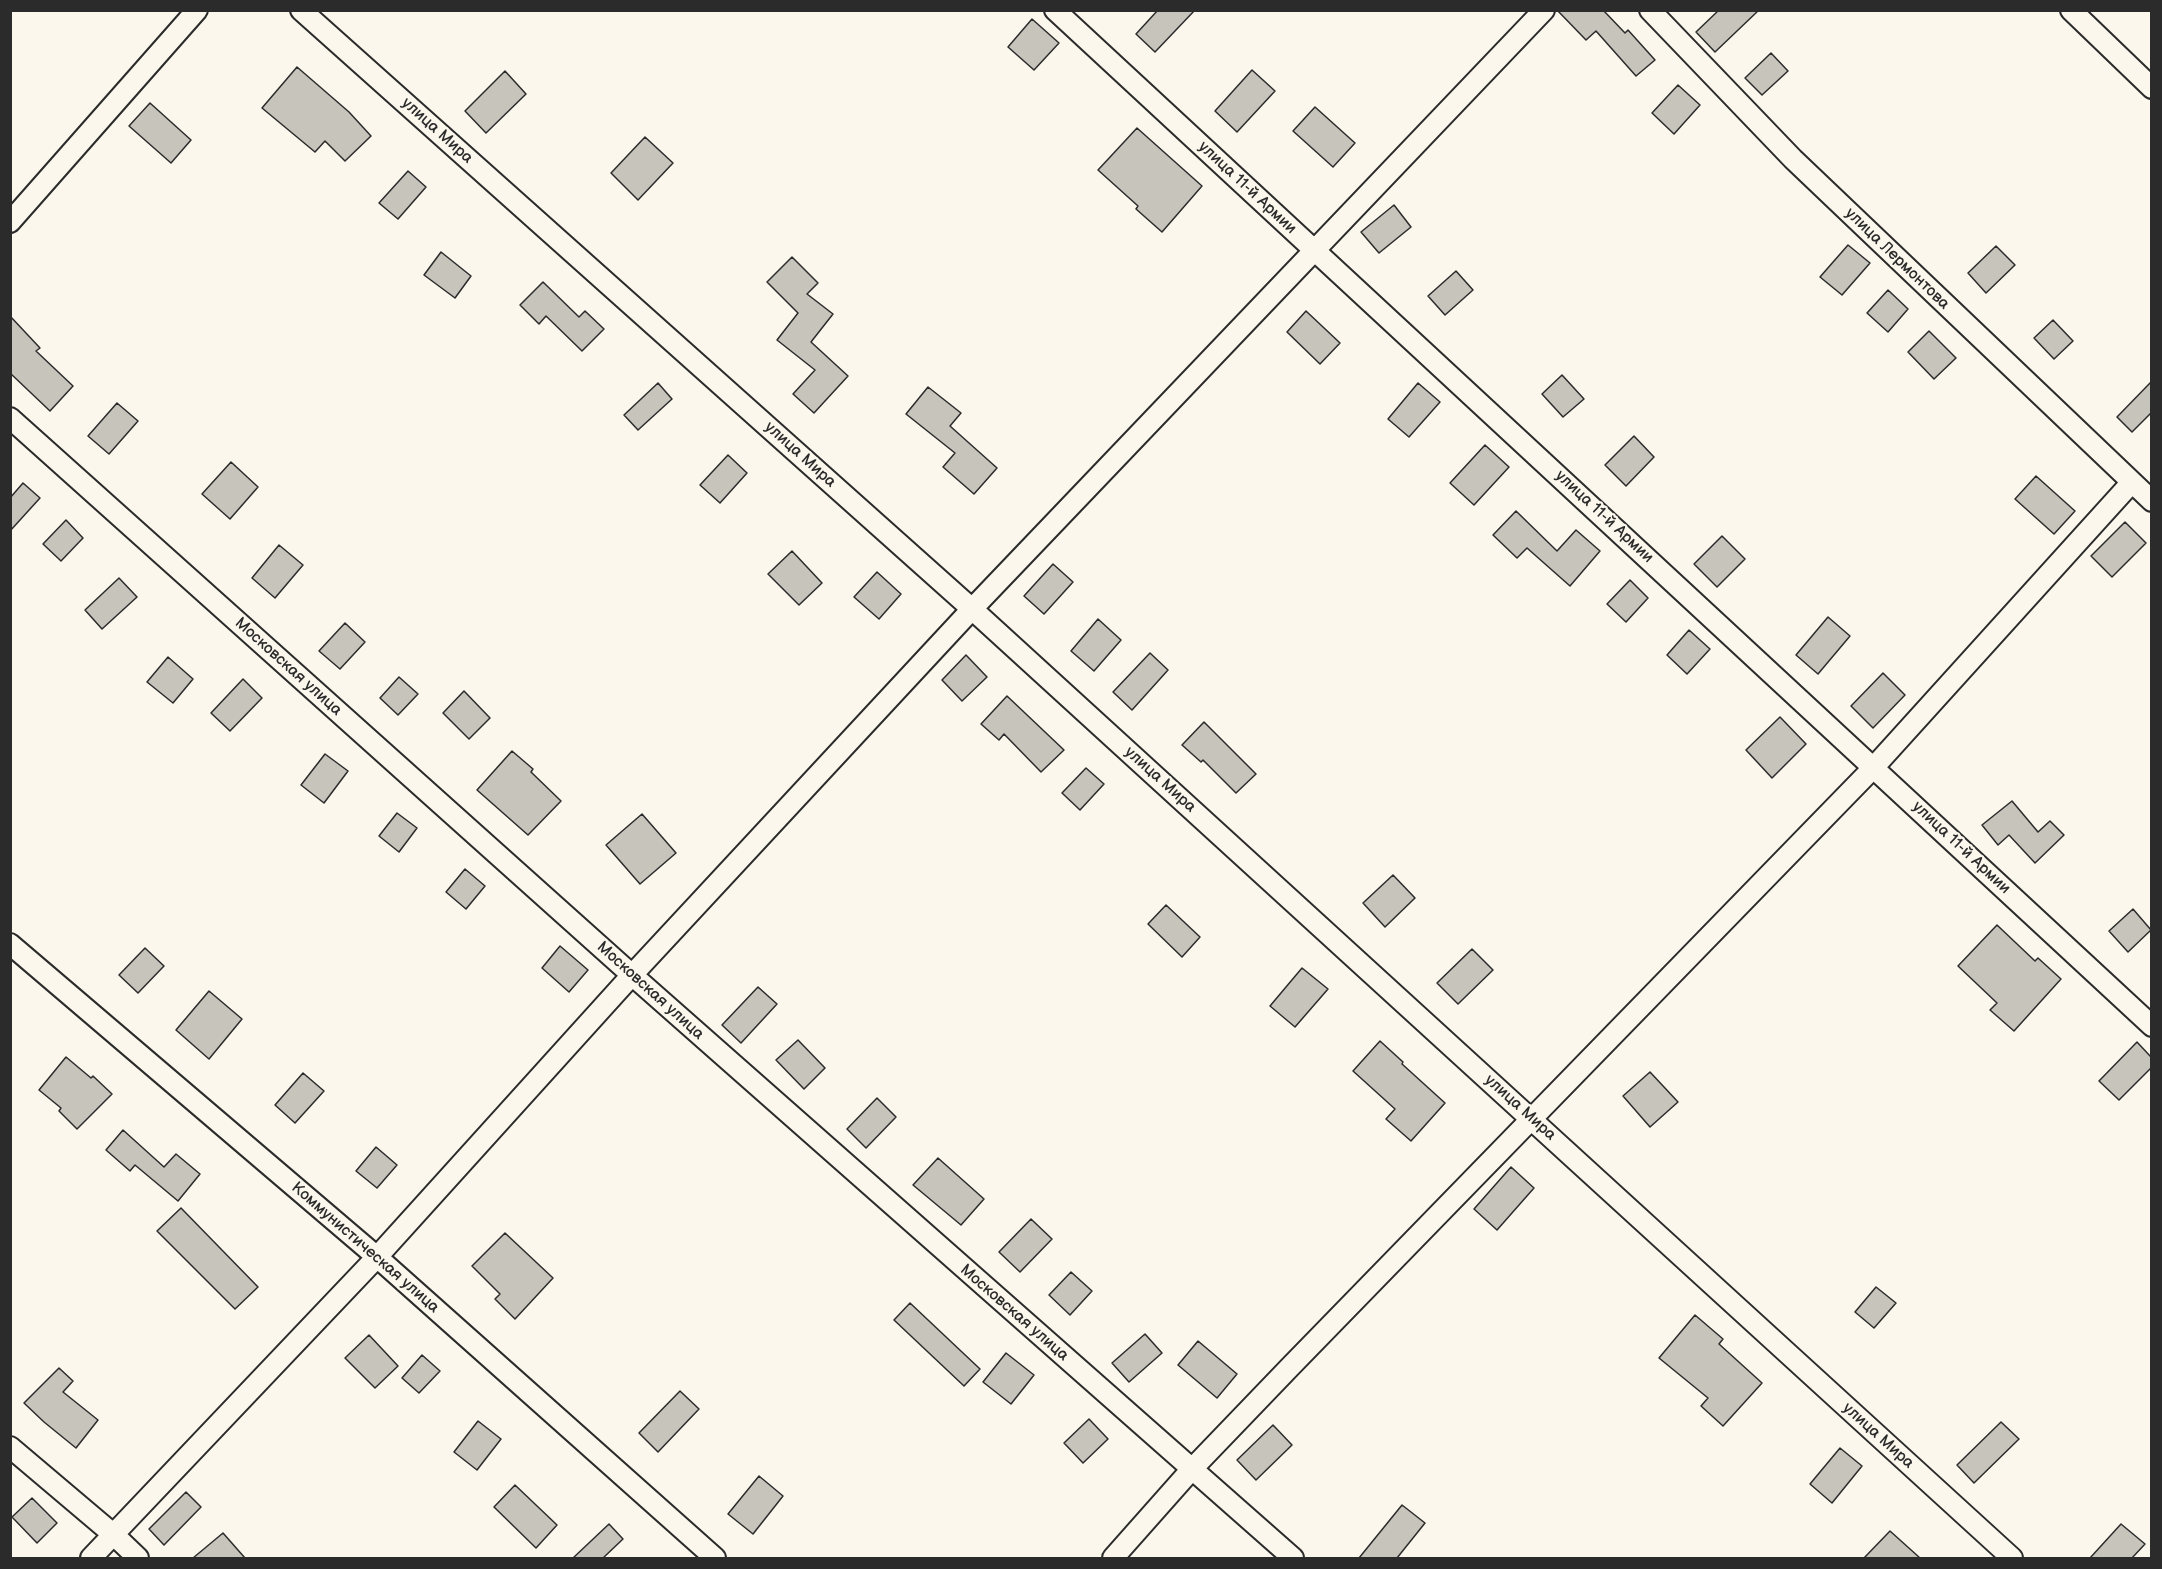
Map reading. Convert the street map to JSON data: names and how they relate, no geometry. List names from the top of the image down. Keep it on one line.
{"streets":{"street":["улица Мира","улица 11-й Армии","улица Лермонтова","Московская улица","Коммунистическая улица"]}}
